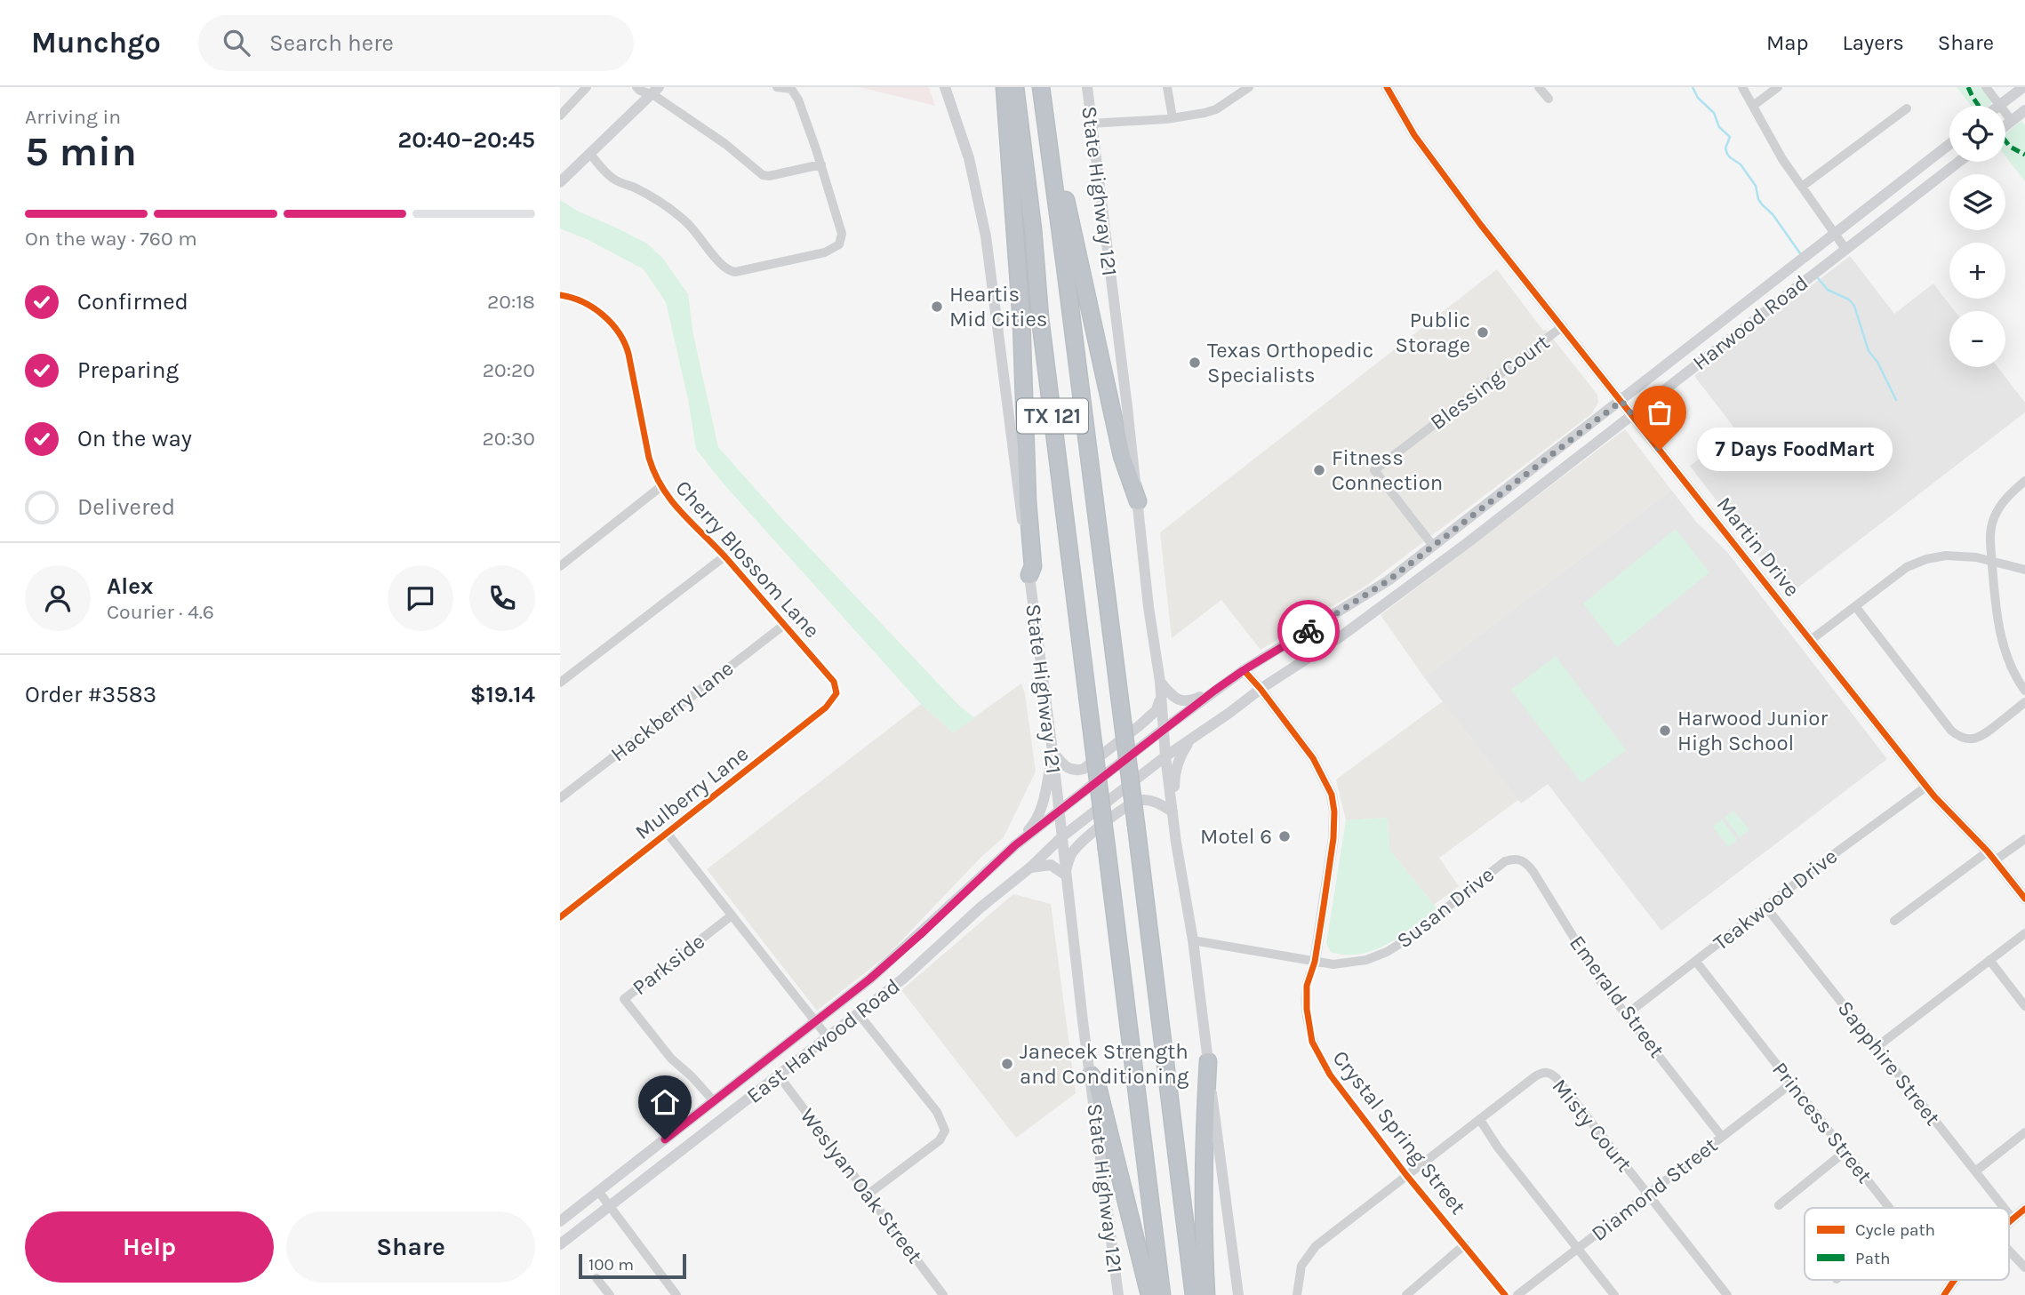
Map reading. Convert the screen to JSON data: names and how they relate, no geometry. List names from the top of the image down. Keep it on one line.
{"streets":{"highway":["TX 121"],"main road":["State Highway 121","Harwood Road","East Harwood Road"],"street":["Blessing Court","Martin Drive","Cherry Blossom Lane","Hackberry Lane","Mulberry Lane","Teakwood Drive","Susan Drive","Parkside","Emerald Street","Sapphire Street","Princess Street","Misty Court","Crystal Spring Street","Weslyan Oak Street","Diamond Street"]},"crossings":[["State Highway 121","Harwood Road"],["State Highway 121","Susan Drive"],["State Highway 121","East Harwood Road"],["Harwood Road","Blessing Court"],["Harwood Road","Martin Drive"],["Harwood Road","East Harwood Road"],["Harwood Road","Crystal Spring Street"],["Blessing Court","Martin Drive"],["Martin Drive","Teakwood Drive"],["Cherry Blossom Lane","Hackberry Lane"],["Cherry Blossom Lane","Mulberry Lane"],["Teakwood Drive","Emerald Street"],["Teakwood Drive","Sapphire Street"],["Teakwood Drive","Princess Street"],["Susan Drive","Emerald Street"],["Susan Drive","Crystal Spring Street"],["Parkside","East Harwood Road"],["Emerald Street","Diamond Street"],["East Harwood Road","Weslyan Oak Street"],["Princess Street","Diamond Street"],["Misty Court","Diamond Street"]],"places":["Heartis Mid Cities","Public Storage","Texas Orthopedic Specialists","7 Days FoodMart","Fitness Connection","Harwood Junior High School","Motel 6","Janecek Strength and Conditioning"],"legend":["Cycle path","Path"],"scale_bar":"100 m","page":{"header":"Munchgo","search":"Search here","nav":["Map","Layers","Share"],"heading":["5 min","Arriving in","20:40–20:45"],"panel":["Alex","Courier · 4.6","Order #3583","$19.14"],"map_buttons":["+","−"],"bar":"On the way · 760 m","list":[["Confirmed","20:18"],["Preparing","20:20"],["On the way","20:30"],"Delivered"],"bubble":"7 Days FoodMart","buttons":["Help","Share"],"scale":"100 m"}}
